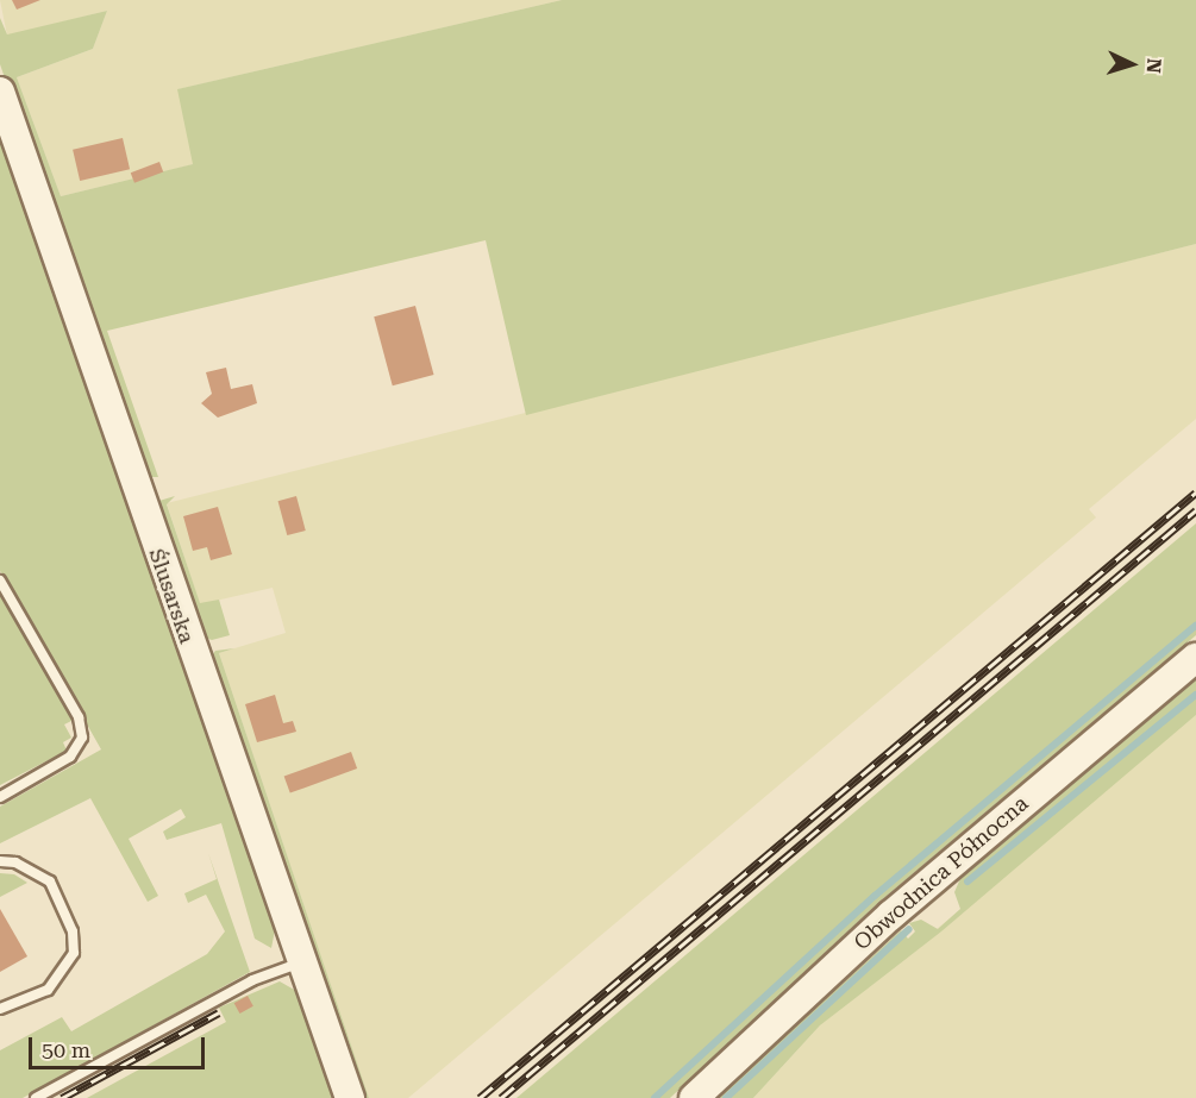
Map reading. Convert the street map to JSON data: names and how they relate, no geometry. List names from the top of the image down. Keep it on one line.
{"streets":{"street":["Ślusarska","Obwodnica Północna"]},"scale_bar":"50 m","north":"right"}
